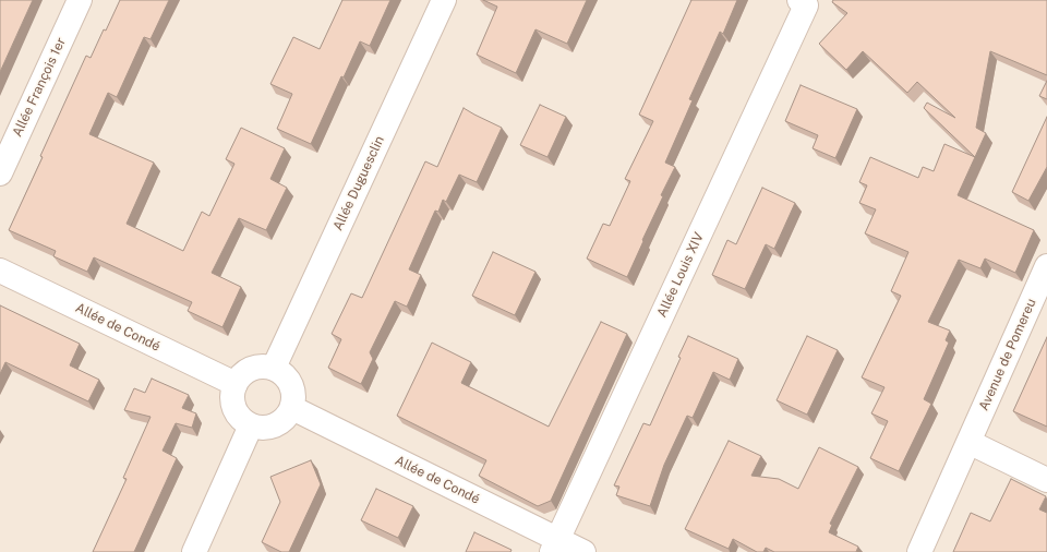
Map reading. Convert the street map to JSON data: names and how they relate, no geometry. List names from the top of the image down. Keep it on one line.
{"streets":{"street":["Allée François 1er","Allée Duguesclin","Allée Louis XIV","Allée de Condé","Avenue de Pomereu"]},"crossings":[["Allée Duguesclin","Allée de Condé"],["Allée Louis XIV","Allée de Condé"]]}
